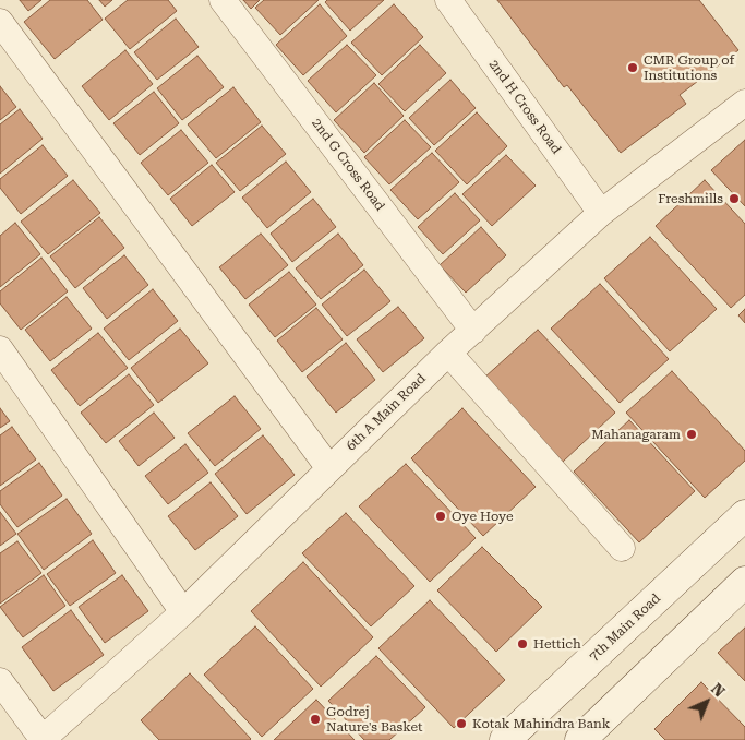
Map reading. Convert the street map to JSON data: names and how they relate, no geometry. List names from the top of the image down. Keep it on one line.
{"streets":{"main road":["7th Main Road"],"street":["2nd H Cross Road","2nd G Cross Road","6th A Main Road"]},"crossings":[["2nd H Cross Road","6th A Main Road"],["2nd G Cross Road","6th A Main Road"]],"places":["CMR Group of Institutions","Freshmills","Mahanagaram","Oye Hoye","Hettich","Godrej Nature's Basket","Kotak Mahindra Bank"],"north":"top right"}
